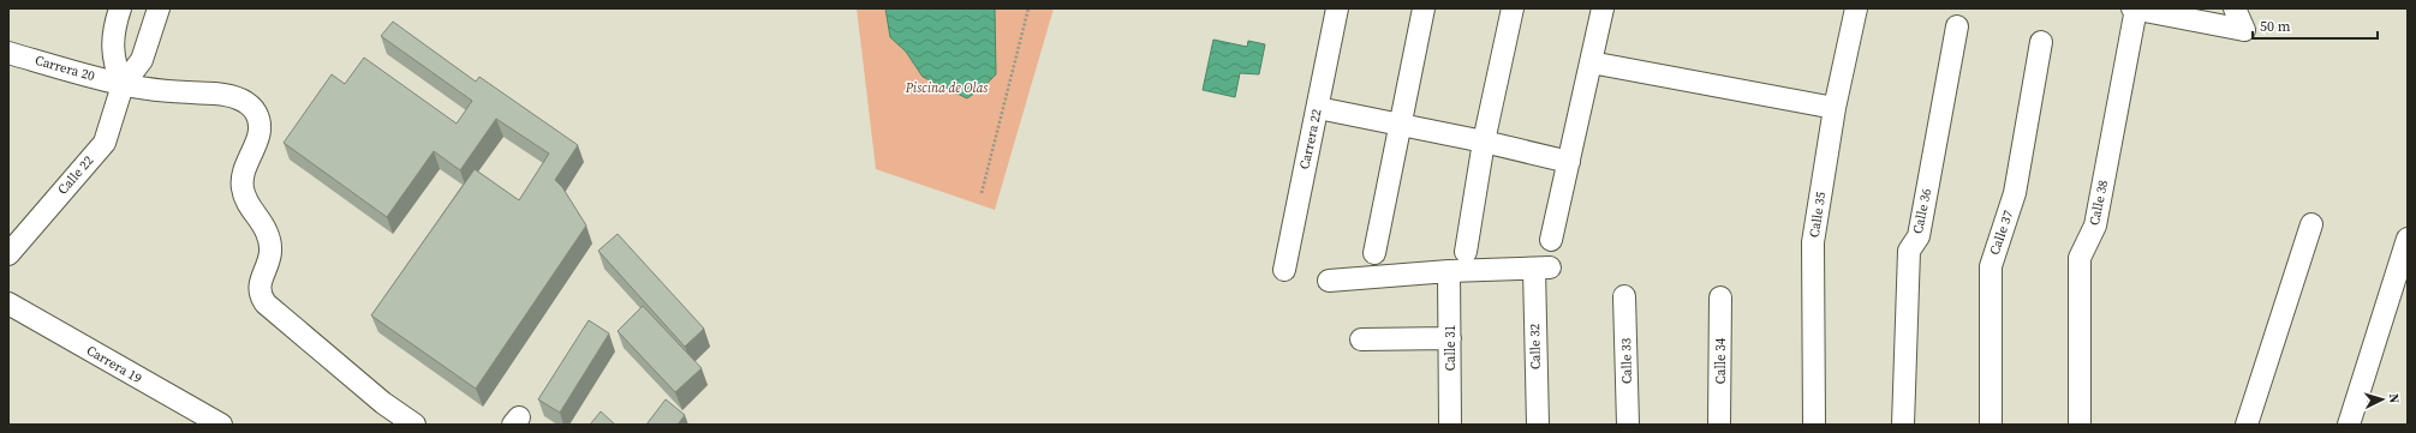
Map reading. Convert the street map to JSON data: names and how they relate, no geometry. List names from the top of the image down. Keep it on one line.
{"streets":{"street":["Carrera 20","Carrera 22","Calle 22","Calle 38","Calle 36","Calle 35","Calle 37","Calle 32","Calle 31","Calle 33","Calle 34","Carrera 19"]},"crossings":[["Carrera 20","Calle 22"],["Calle 32","Calle 31"]],"parks":["Piscina de Olas"],"scale_bar":"50 m","north":"right"}
